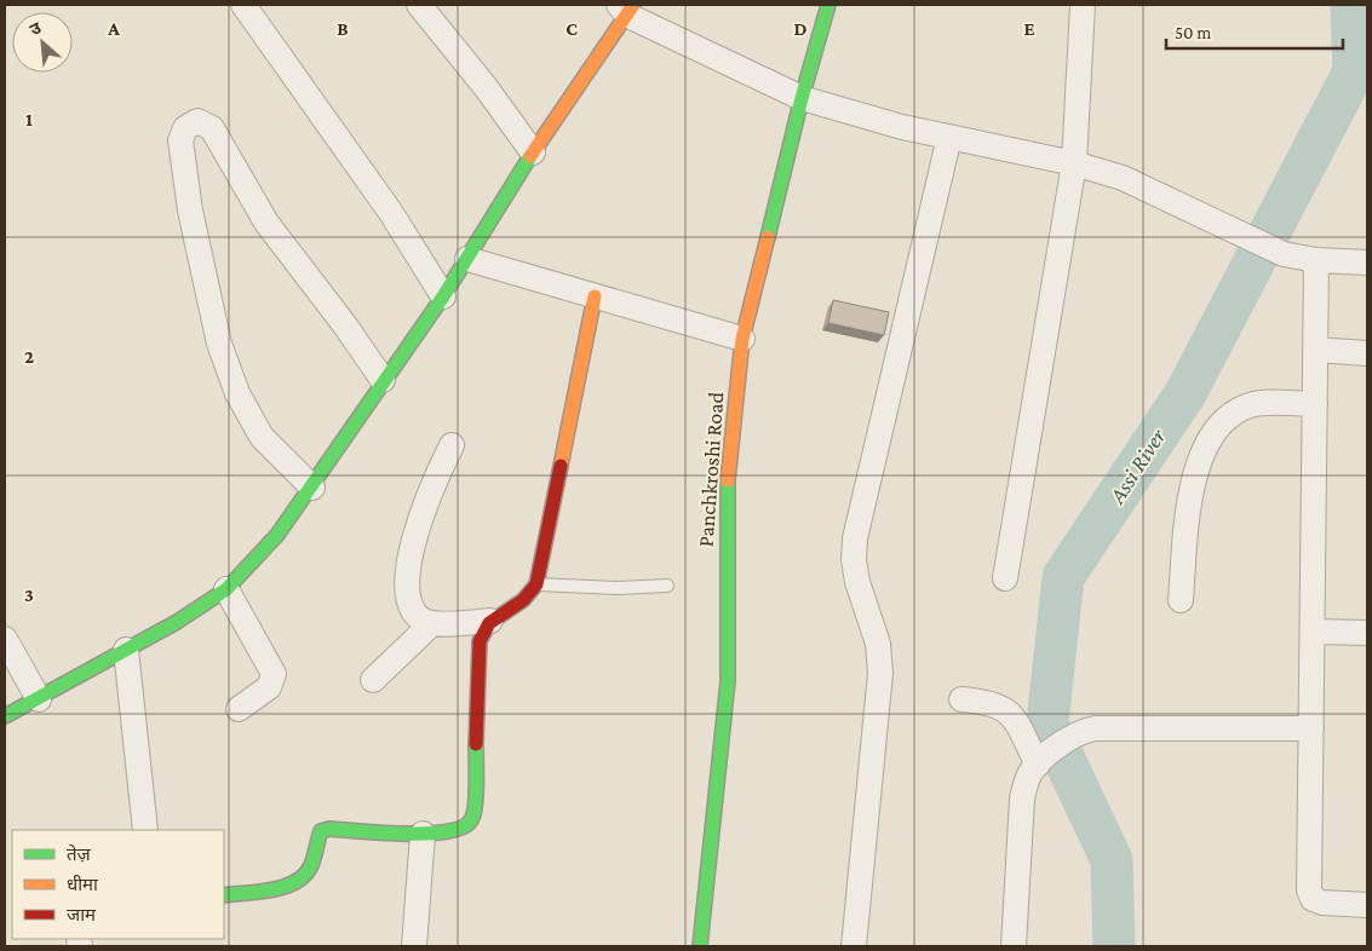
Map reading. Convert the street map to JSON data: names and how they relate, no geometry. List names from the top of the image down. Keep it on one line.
{"streets":{"street":["Panchkroshi Road"]},"water":["Assi River"],"legend":["तेज़","धीमा","जाम"],"scale_bar":"50 m","north":"top left","grid":{"columns":["A","B","C","D","E"],"rows":["1","2","3"]}}
